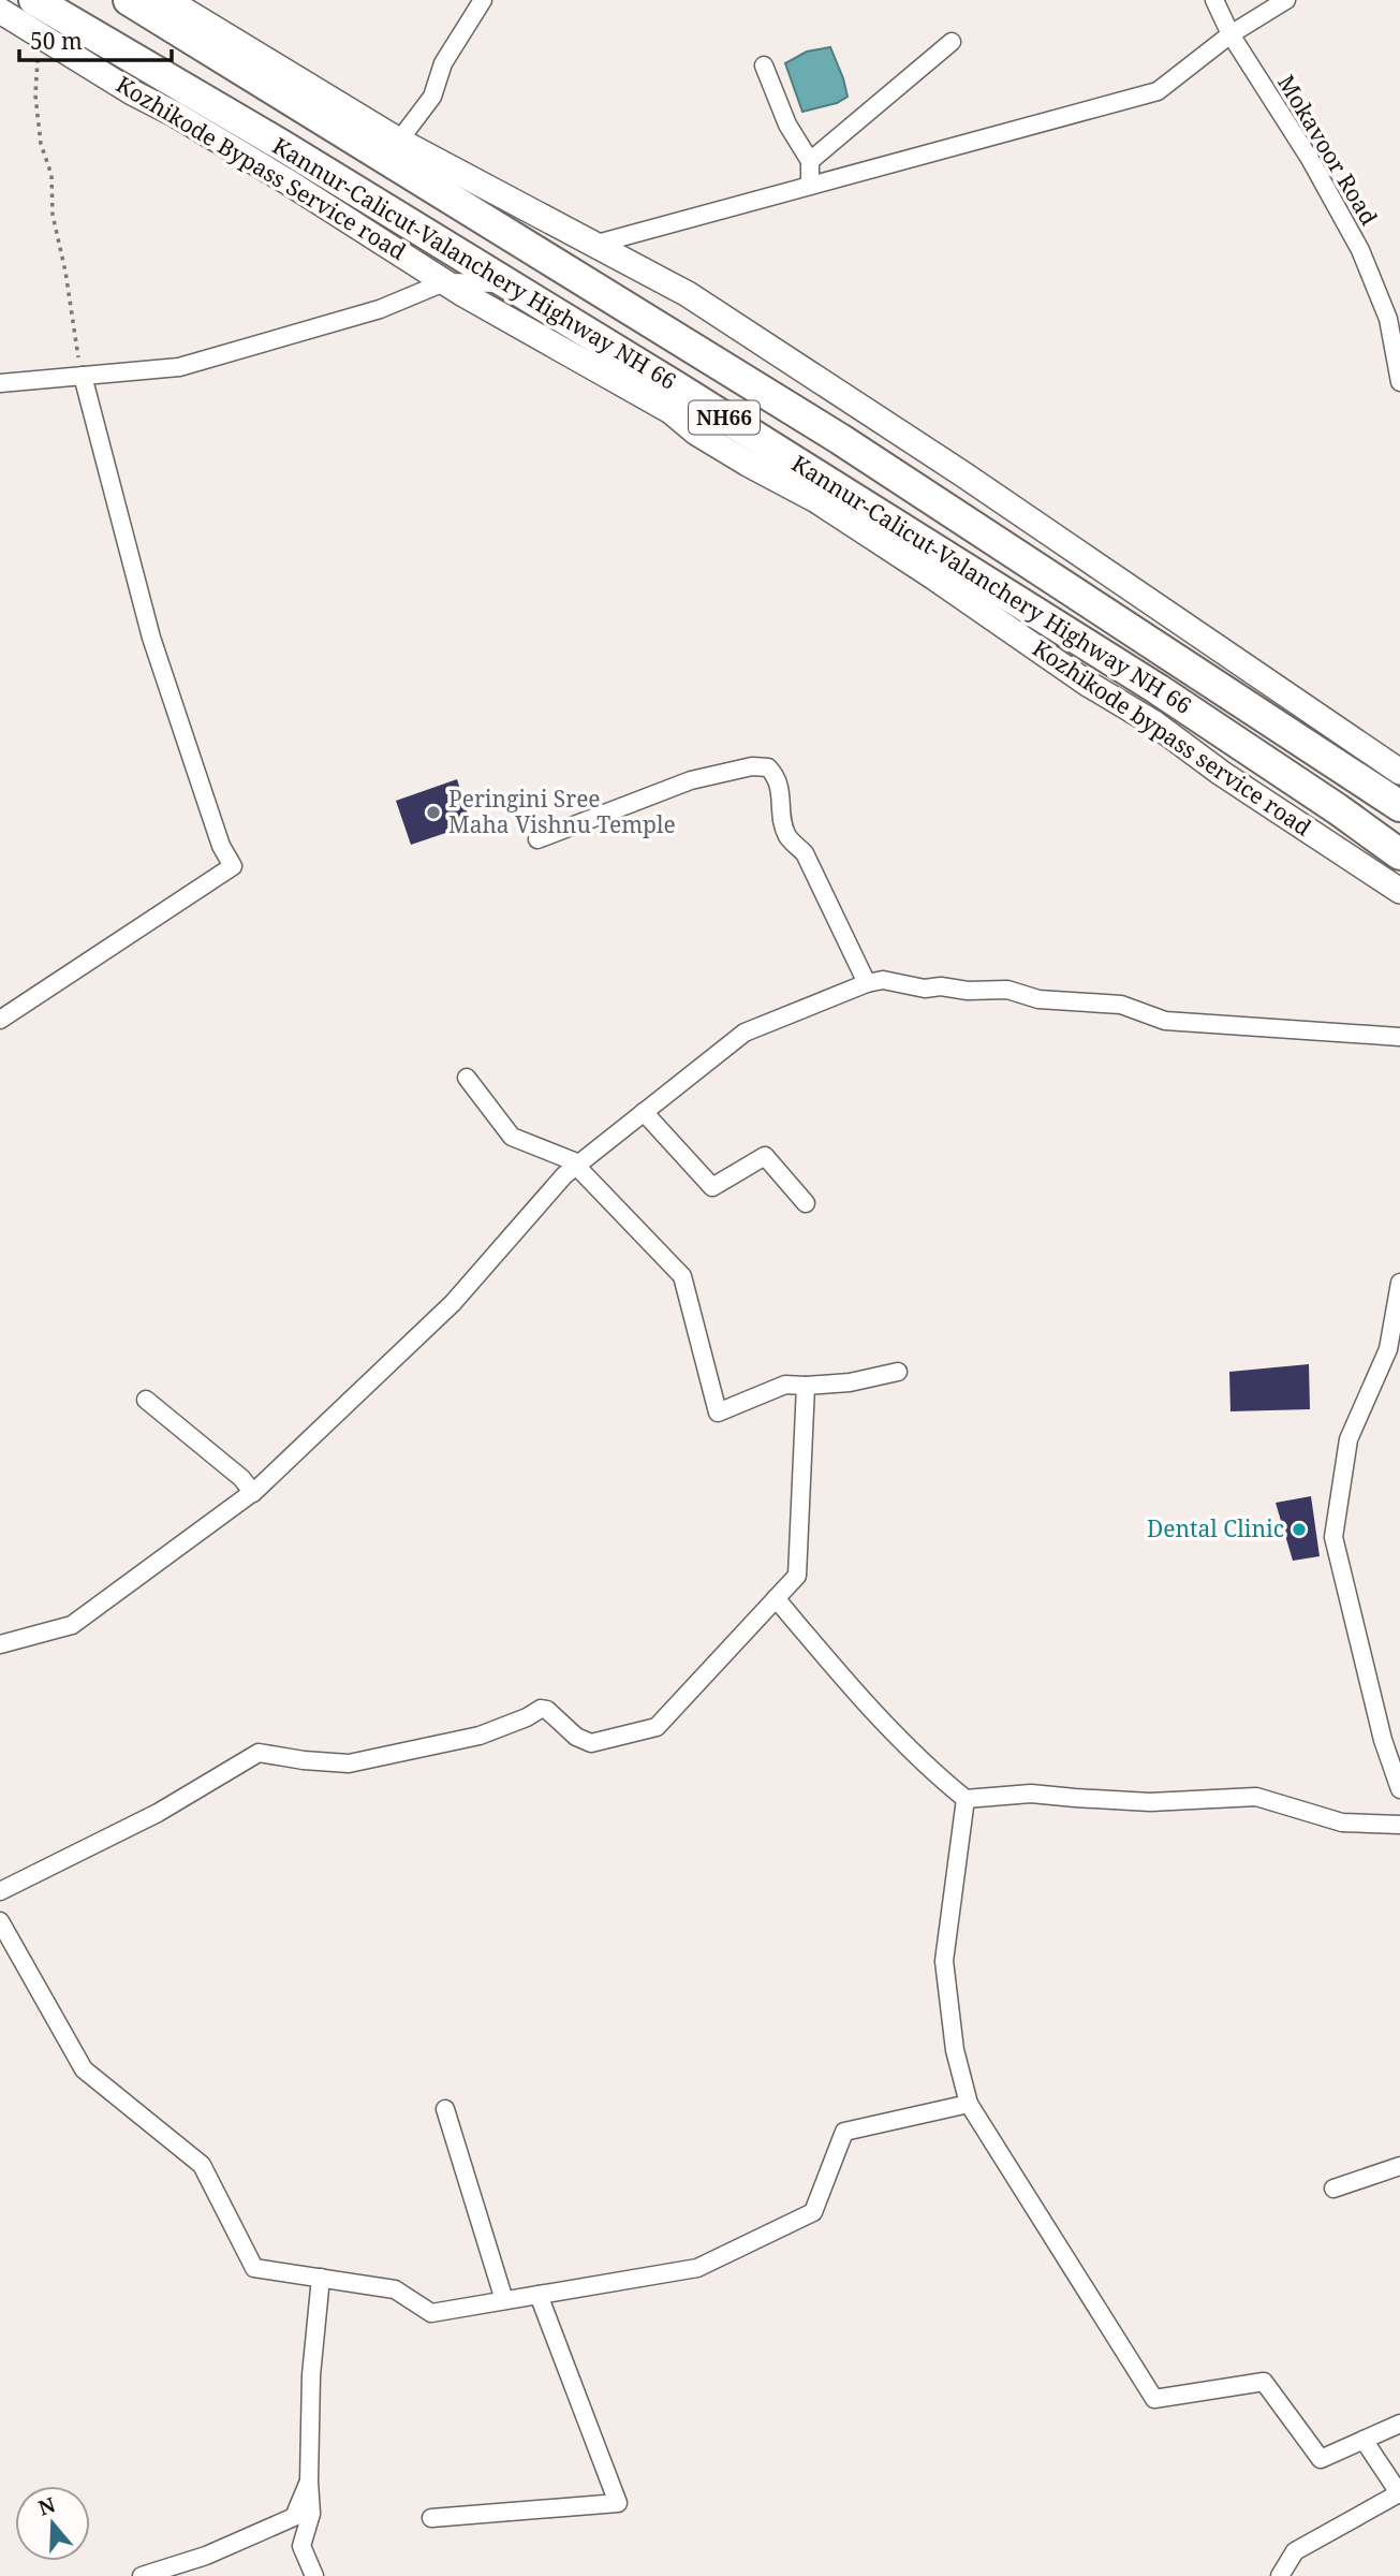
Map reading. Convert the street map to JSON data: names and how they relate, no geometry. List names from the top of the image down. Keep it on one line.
{"streets":{"highway":["Kannur-Calicut-Valanchery Highway NH 66","NH66"],"street":["Mokavoor Road","Kozhikode Bypass Service road","Kozhikode bypass service road"]},"crossings":[["Kozhikode Bypass Service road","Kozhikode bypass service road"]],"places":["Peringini Sree Maha Vishnu Temple","Dental Clinic"],"scale_bar":"50 m","north":"top"}
